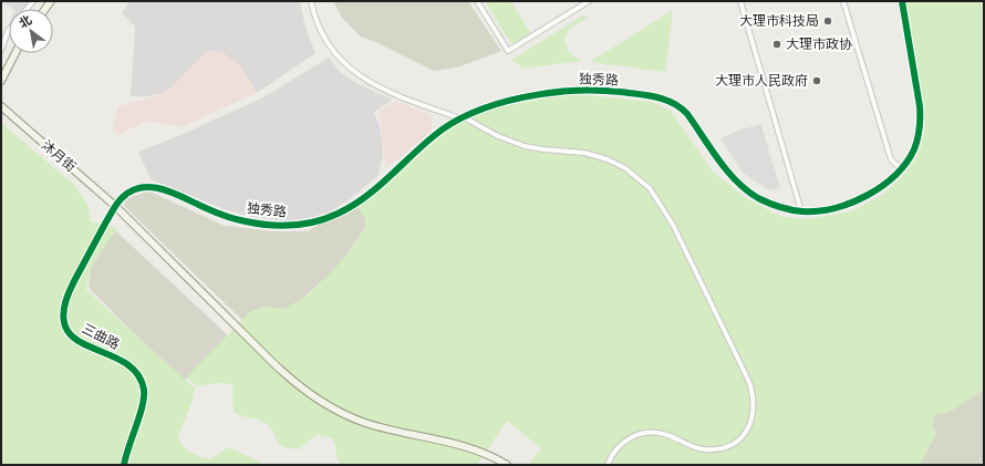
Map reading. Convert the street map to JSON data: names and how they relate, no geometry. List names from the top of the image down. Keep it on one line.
{"streets":{"main road":["沐月街"],"street":["独秀路","三曲路"]},"crossings":[["独秀路","沐月街"],["独秀路","三曲路"],["沐月街","三曲路"]],"places":["大理市科技局","大理市政协","大理市人民政府"],"north":"top left"}
